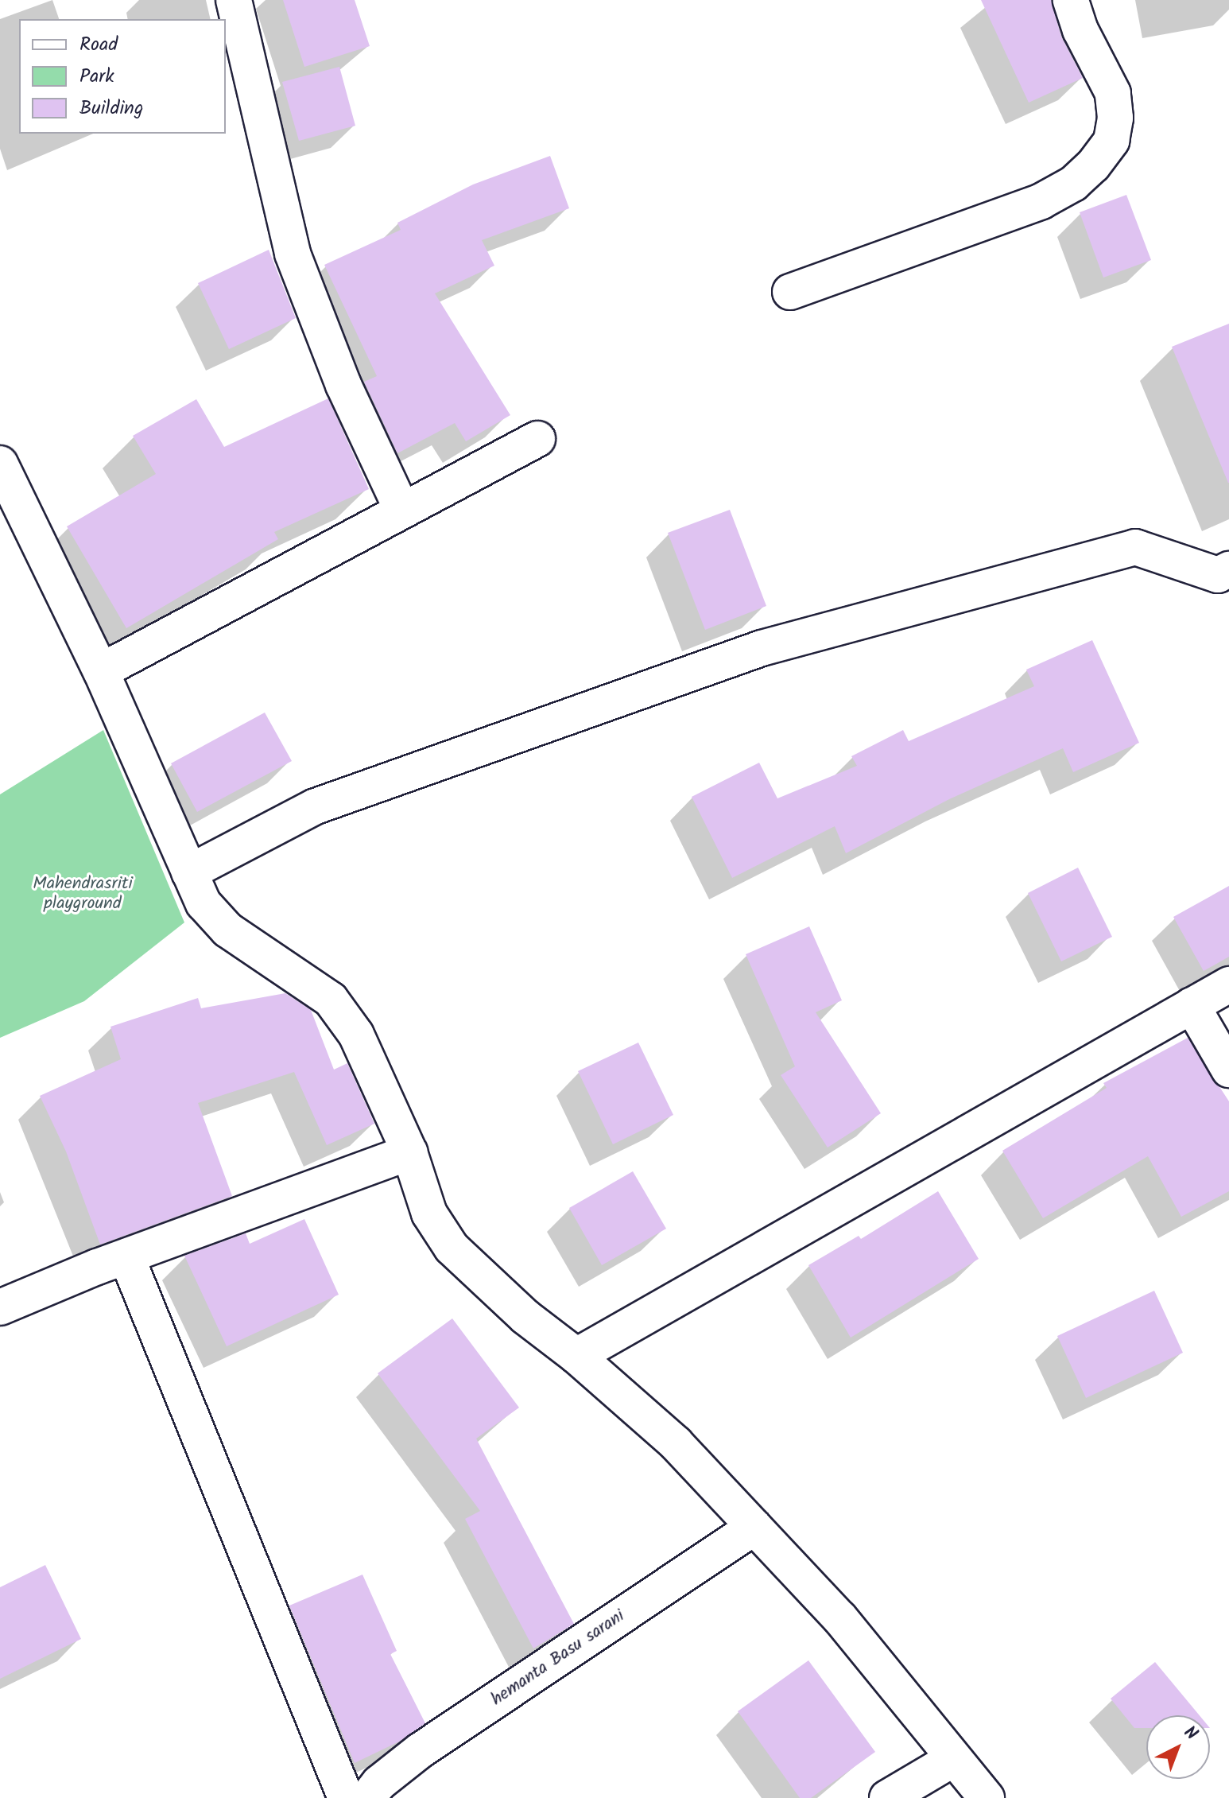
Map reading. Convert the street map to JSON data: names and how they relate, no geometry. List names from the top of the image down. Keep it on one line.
{"streets":{"street":["hemanta Basu sarani"]},"parks":["Mahendrasriti playground"],"legend":["Road","Park","Building"],"north":"top right"}
